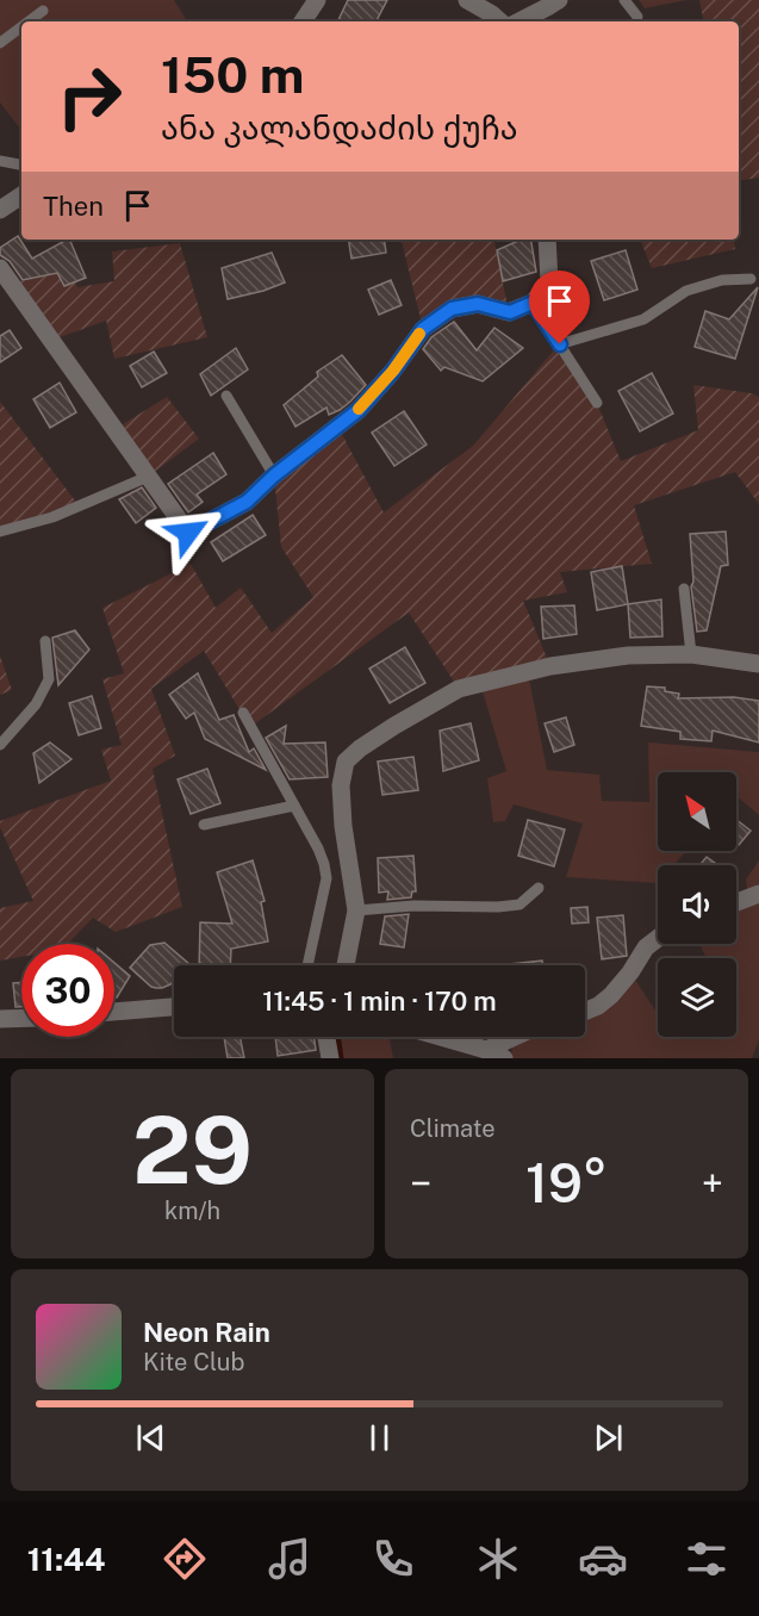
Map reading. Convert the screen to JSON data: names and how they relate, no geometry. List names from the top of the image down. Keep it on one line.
{"north":"top left","page":{"turn":["150 m","ანა კალანდაძის ქუჩა"],"then":"Then","limit":"30","trip":"11:45 · 1 min · 170 m","tile":[["29","km/h"],"Climate"],"heat":["−","19°","+"],"song":["Neon Rain","Kite Club"],"tabs":"11:44"}}
